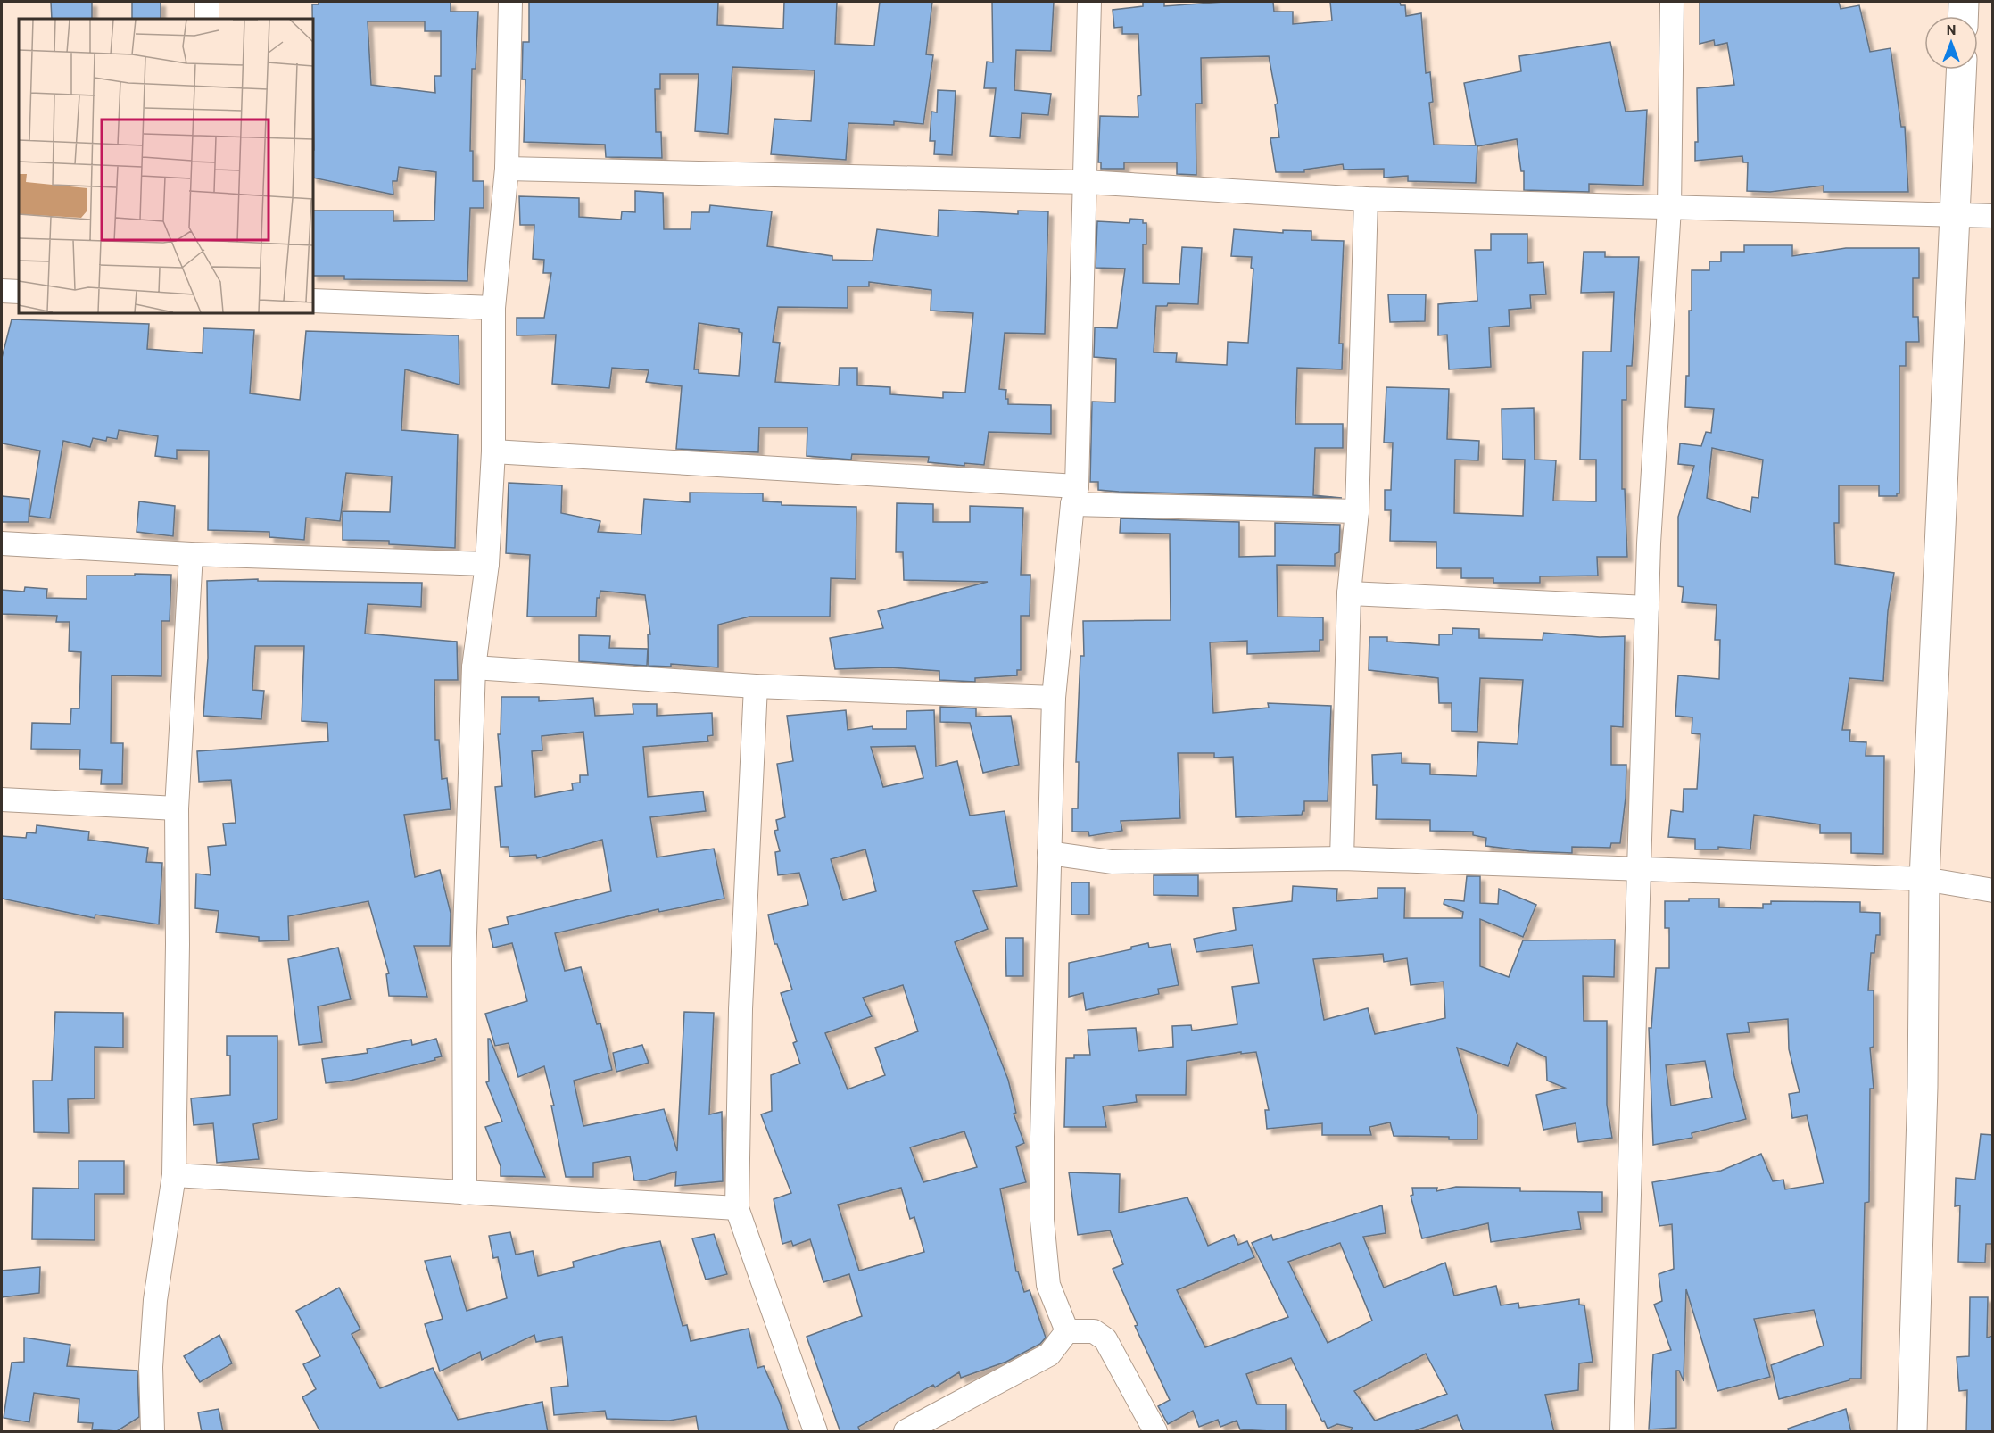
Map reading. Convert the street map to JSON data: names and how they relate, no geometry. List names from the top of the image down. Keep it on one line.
{"north":"top"}
